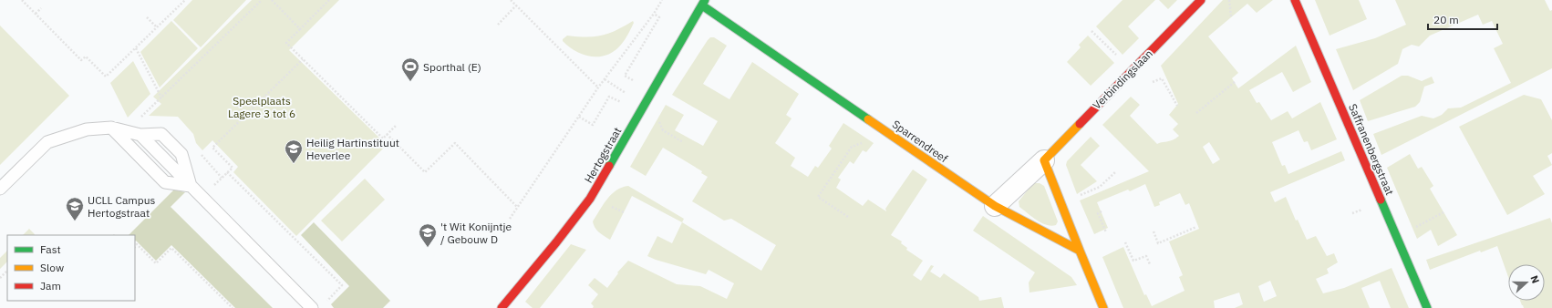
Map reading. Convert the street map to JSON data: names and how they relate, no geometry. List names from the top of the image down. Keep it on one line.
{"streets":{"street":["Verbindingslaan","Sparrendreef","Saffranenbergstraat","Hertogstraat"]},"crossings":[["Verbindingslaan","Sparrendreef"],["Sparrendreef","Hertogstraat"]],"parks":["Speelplaats Lagere 3 tot 6"],"places":{"sports":["Sporthal (E)"],"school or university":["Heilig Hartinstituut Heverlee","UCLL Campus Hertogstraat","'t Wit Konijntje / Gebouw D"]},"legend":["Fast","Slow","Jam"],"scale_bar":"20 m","north":"right"}
